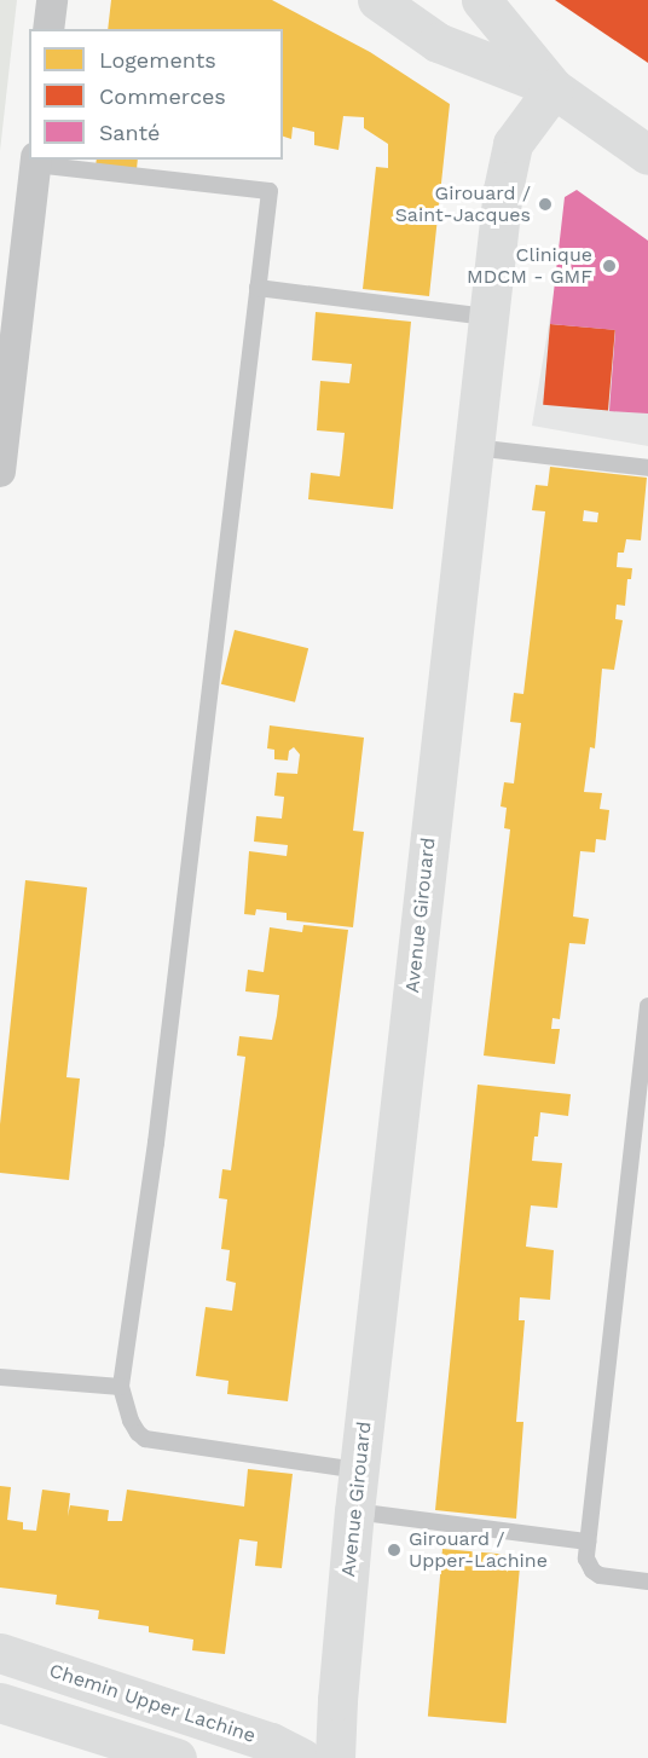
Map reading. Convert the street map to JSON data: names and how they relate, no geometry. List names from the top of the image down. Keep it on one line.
{"streets":{"main road":["Avenue Girouard","Chemin Upper Lachine"]},"places":["Girouard / Saint-Jacques","Clinique MDCM - GMF","Girouard / Upper-Lachine"],"legend":["Logements","Commerces","Santé"]}
